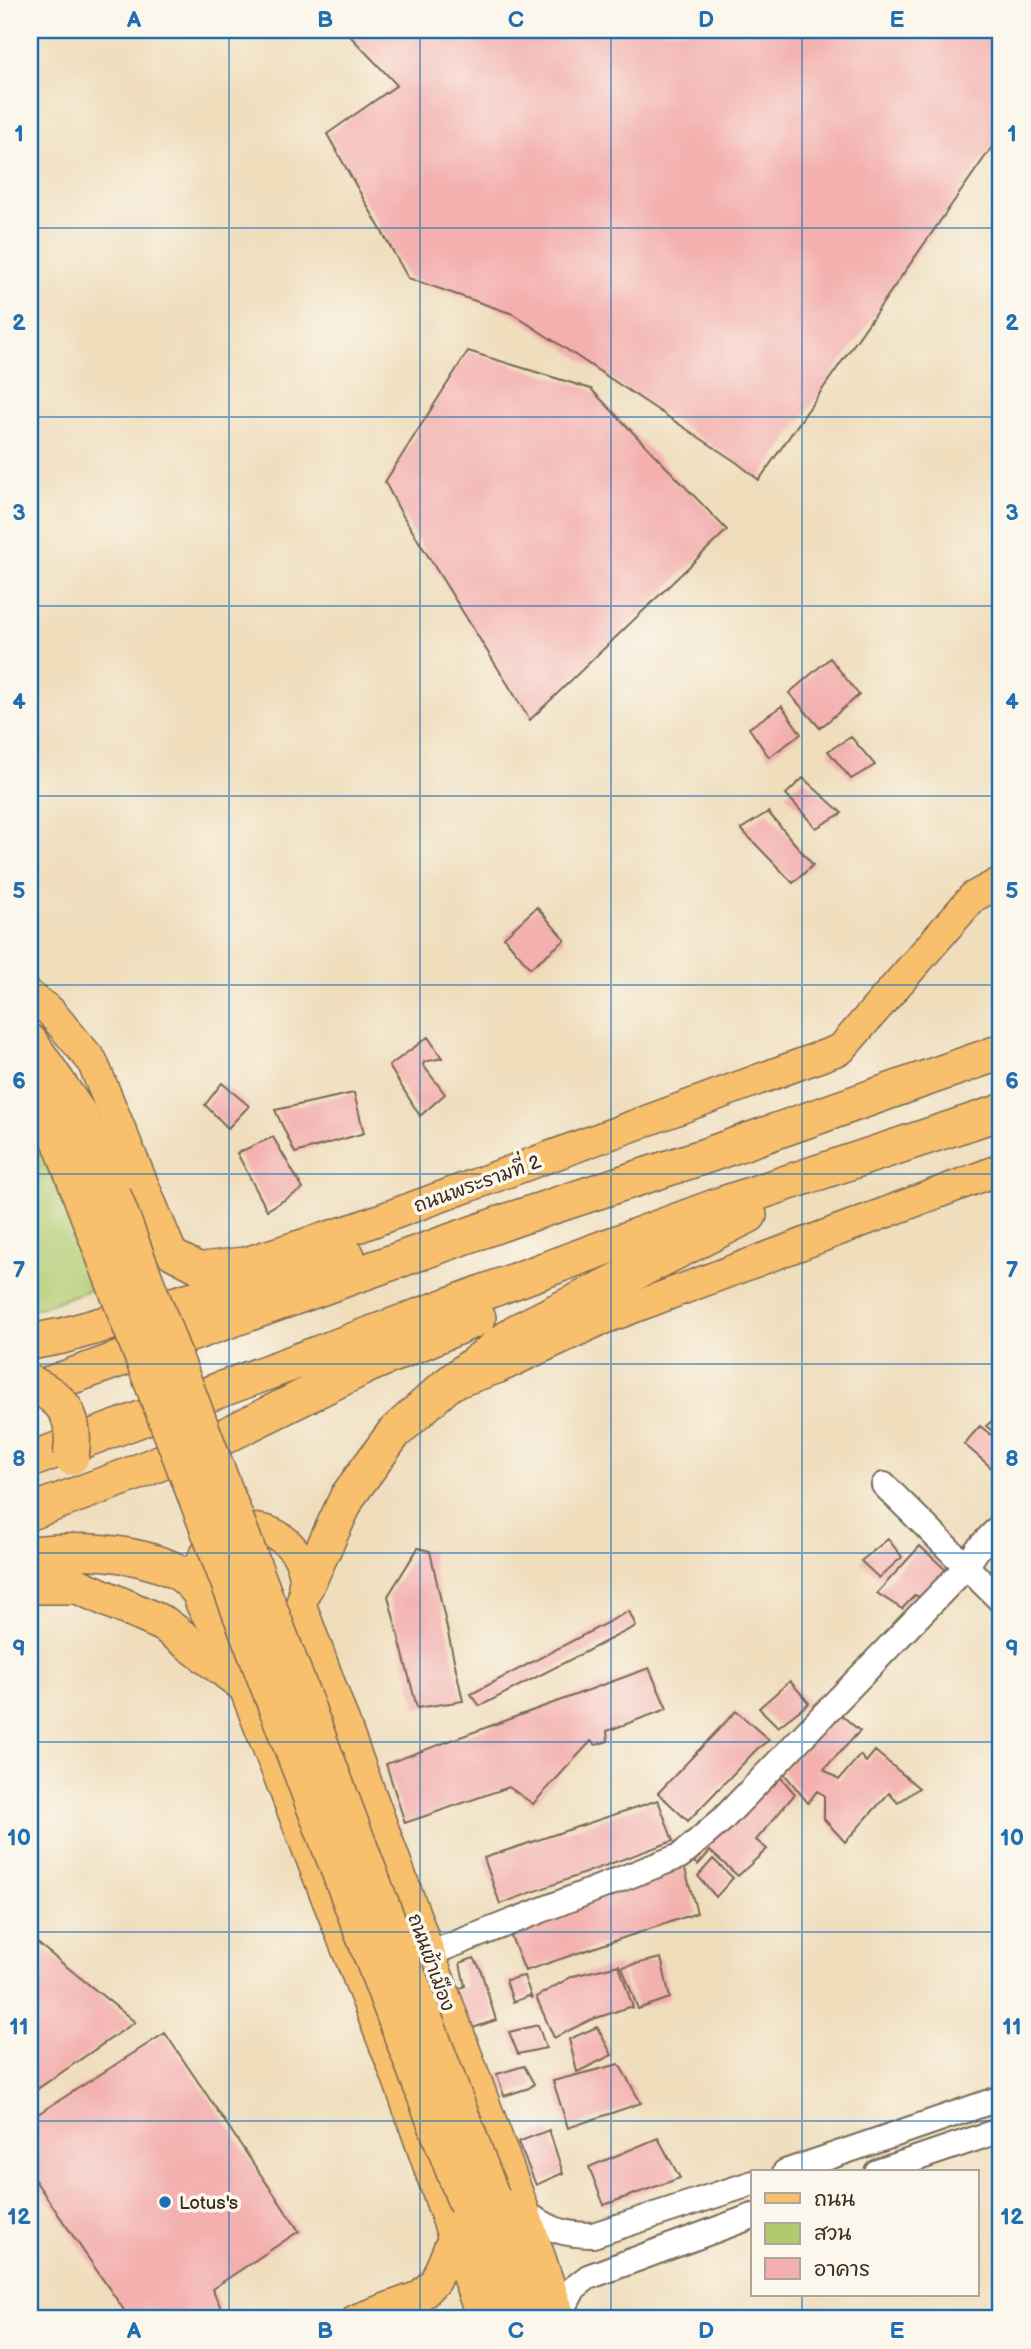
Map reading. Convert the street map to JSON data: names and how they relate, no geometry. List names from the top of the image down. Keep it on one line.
{"streets":{"main road":["ถนนพระรามที่ 2","ถนนเข้าเมือง"]},"places":["Lotus's"],"legend":["ถนน","สวน","อาคาร"],"grid":{"columns":["A","B","C","D","E"],"rows":["1","2","3","4","5","6","7","8","9","10","11","12"]}}
